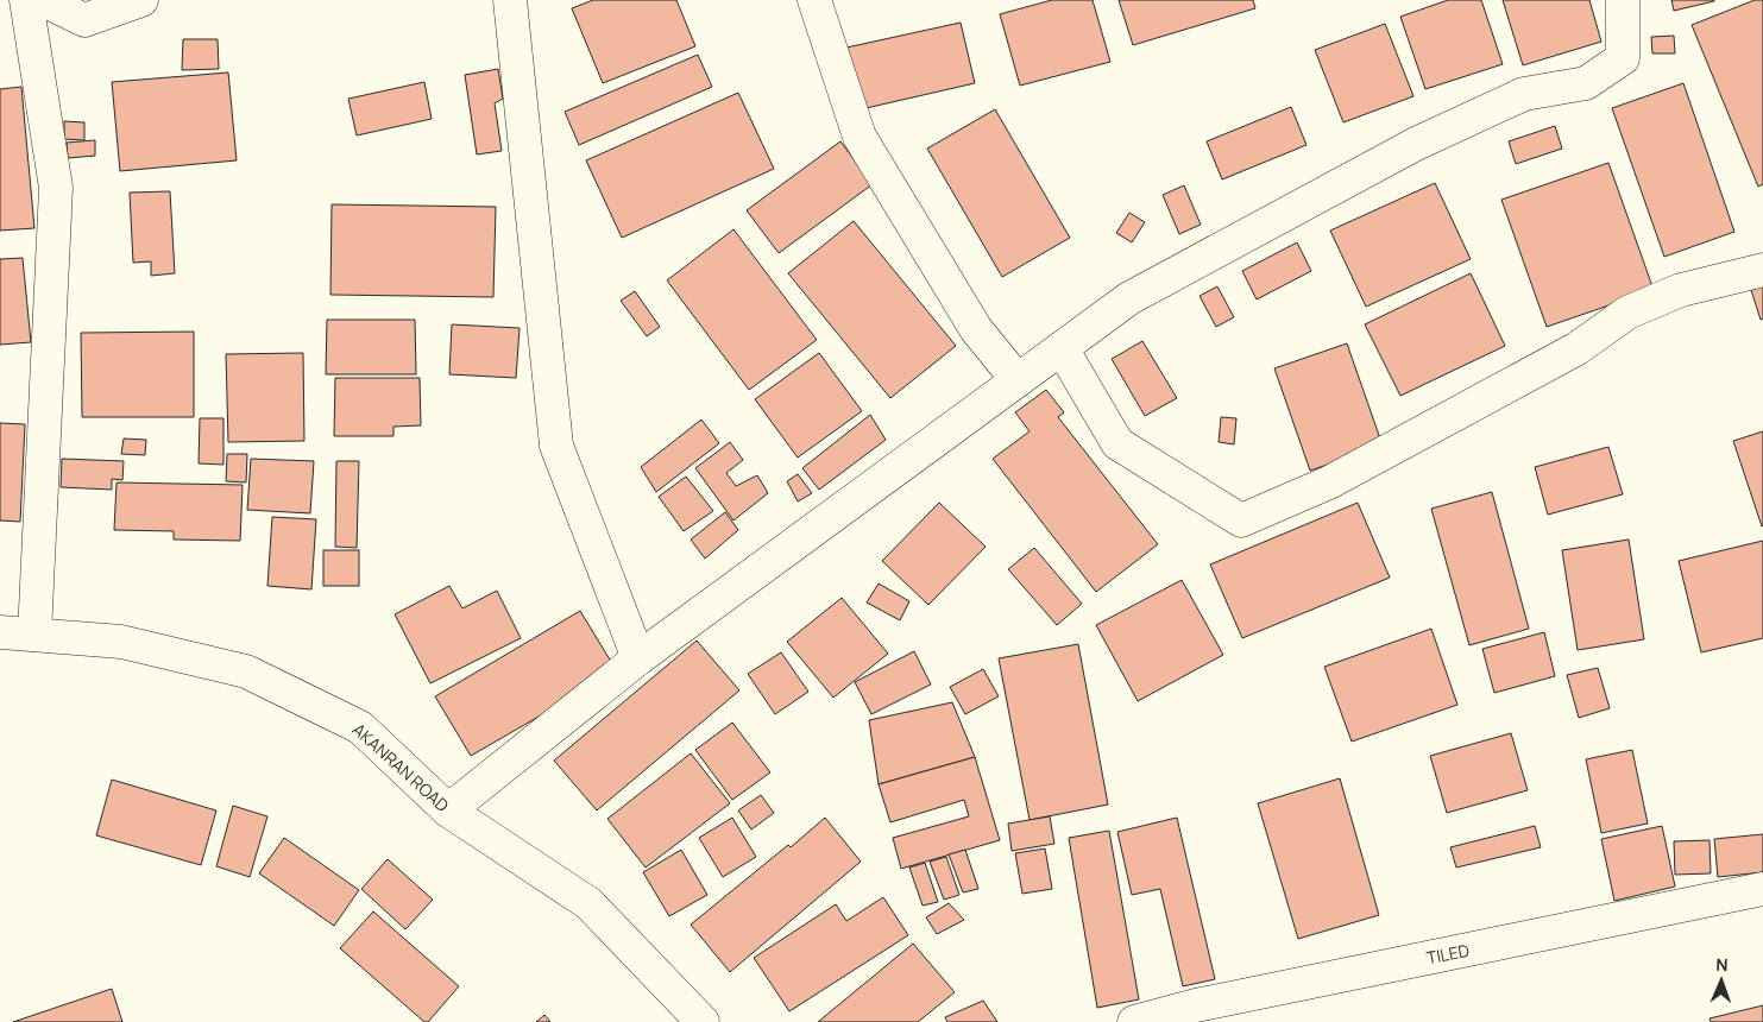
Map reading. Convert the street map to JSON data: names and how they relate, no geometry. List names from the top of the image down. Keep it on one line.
{"streets":{"street":["AKANRAN ROAD","TILED"]},"north":"top"}
